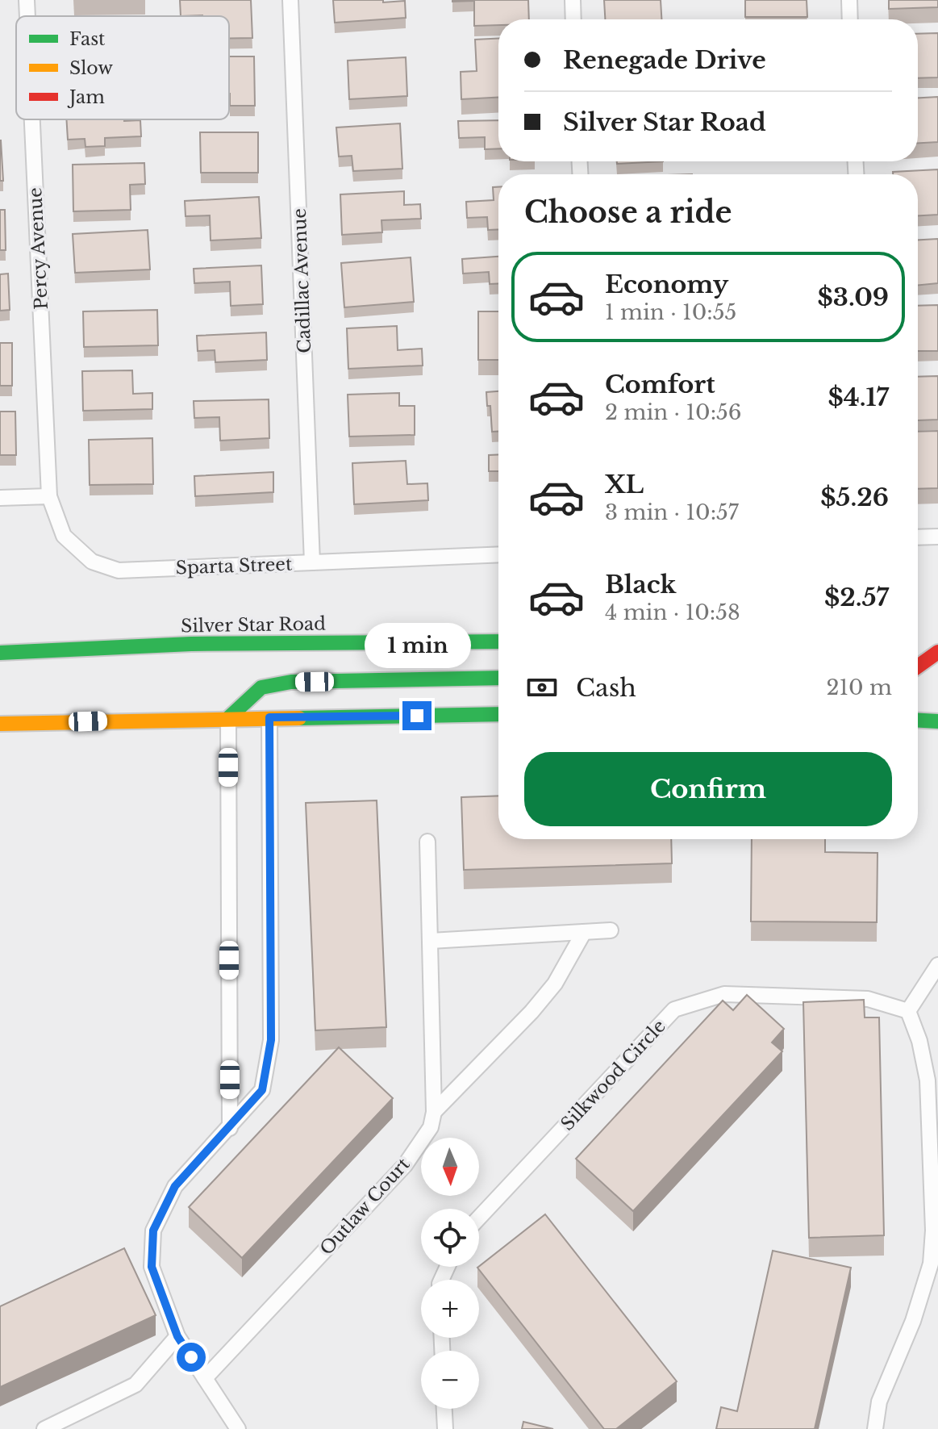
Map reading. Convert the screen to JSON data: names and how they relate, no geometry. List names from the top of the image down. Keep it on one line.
{"streets":{"main road":["Silver Star Road"],"lane":["Percy Avenue","Cadillac Avenue","Sparta Street","Silkwood Circle","Outlaw Court"]},"crossings":[["Percy Avenue","Sparta Street"],["Cadillac Avenue","Sparta Street"]],"legend":["Fast","Slow","Jam"],"north":"bottom","page":{"banner":["Renegade Drive","Silver Star Road"],"heading":"Choose a ride","list":[{"name":"Economy","note":"1 min · 10:55","value":"$3.09"},{"name":"Comfort","note":"2 min · 10:56","value":"$4.17"},{"name":"XL","note":"3 min · 10:57","value":"$5.26"},{"name":"Black","note":"4 min · 10:58","value":"$2.57"}],"bubble":"1 min","pay":["Cash","210 m"],"buttons":"Confirm","map_buttons":["+","−"]}}
